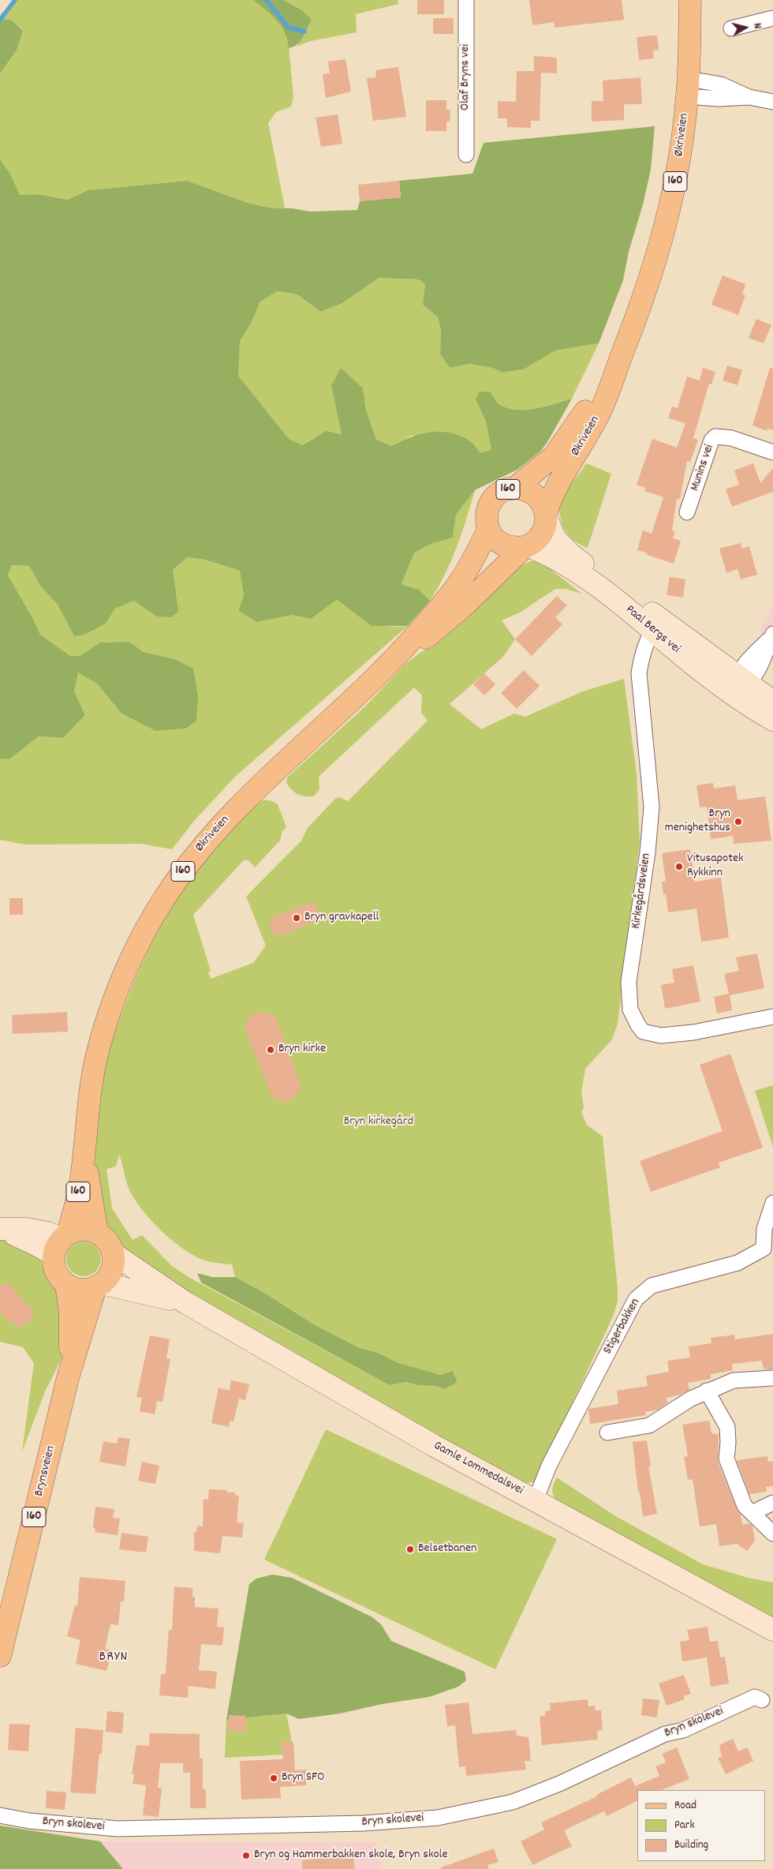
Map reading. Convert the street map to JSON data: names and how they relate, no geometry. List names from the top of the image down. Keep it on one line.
{"streets":{"main road":["Økriveien","160","Brynsveien"],"street":["Olaf Bryns vei","Munins vei","Paal Bergs vei","Kirkegårdsveien","Stigerbakken","Gamle Lommedalsvei","Bryn skolevei"]},"crossings":[["Økriveien","160"],["Økriveien","Paal Bergs vei"],["Økriveien","Gamle Lommedalsvei"],["Økriveien","Brynsveien"],["160","Paal Bergs vei"],["160","Gamle Lommedalsvei"],["160","Brynsveien"],["Paal Bergs vei","Kirkegårdsveien"],["Stigerbakken","Gamle Lommedalsvei"],["Gamle Lommedalsvei","Brynsveien"]],"districts":["BRYN"],"parks":["Bryn kirkegård"],"places":["Bryn menighetshus","Vitusapotek Rykkinn","Bryn gravkapell","Bryn kirke","Belsetbanen","Bryn SFO","Bryn og Hammerbakken skole, Bryn skole"],"legend":["Road","Park","Building"],"north":"right"}
